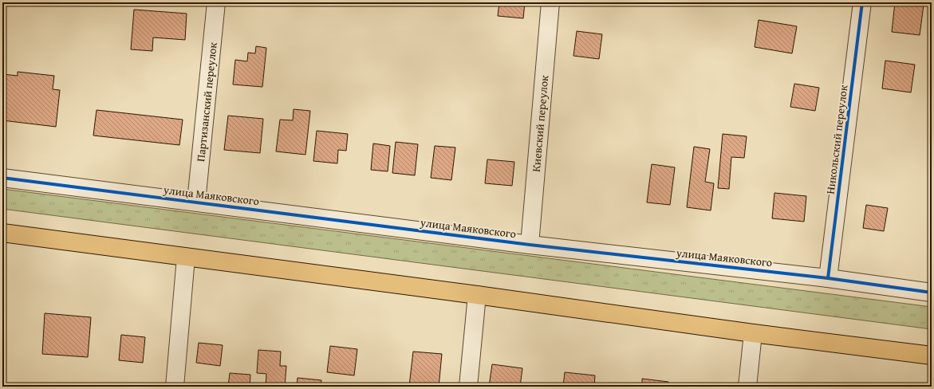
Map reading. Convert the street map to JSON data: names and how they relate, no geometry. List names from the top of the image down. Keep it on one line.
{"streets":{"street":["Партизанский переулок","Киевский переулок","Никольский переулок","улица Маяковского"]},"crossings":[["Партизанский переулок","улица Маяковского"],["Киевский переулок","улица Маяковского"],["Никольский переулок","улица Маяковского"]]}
